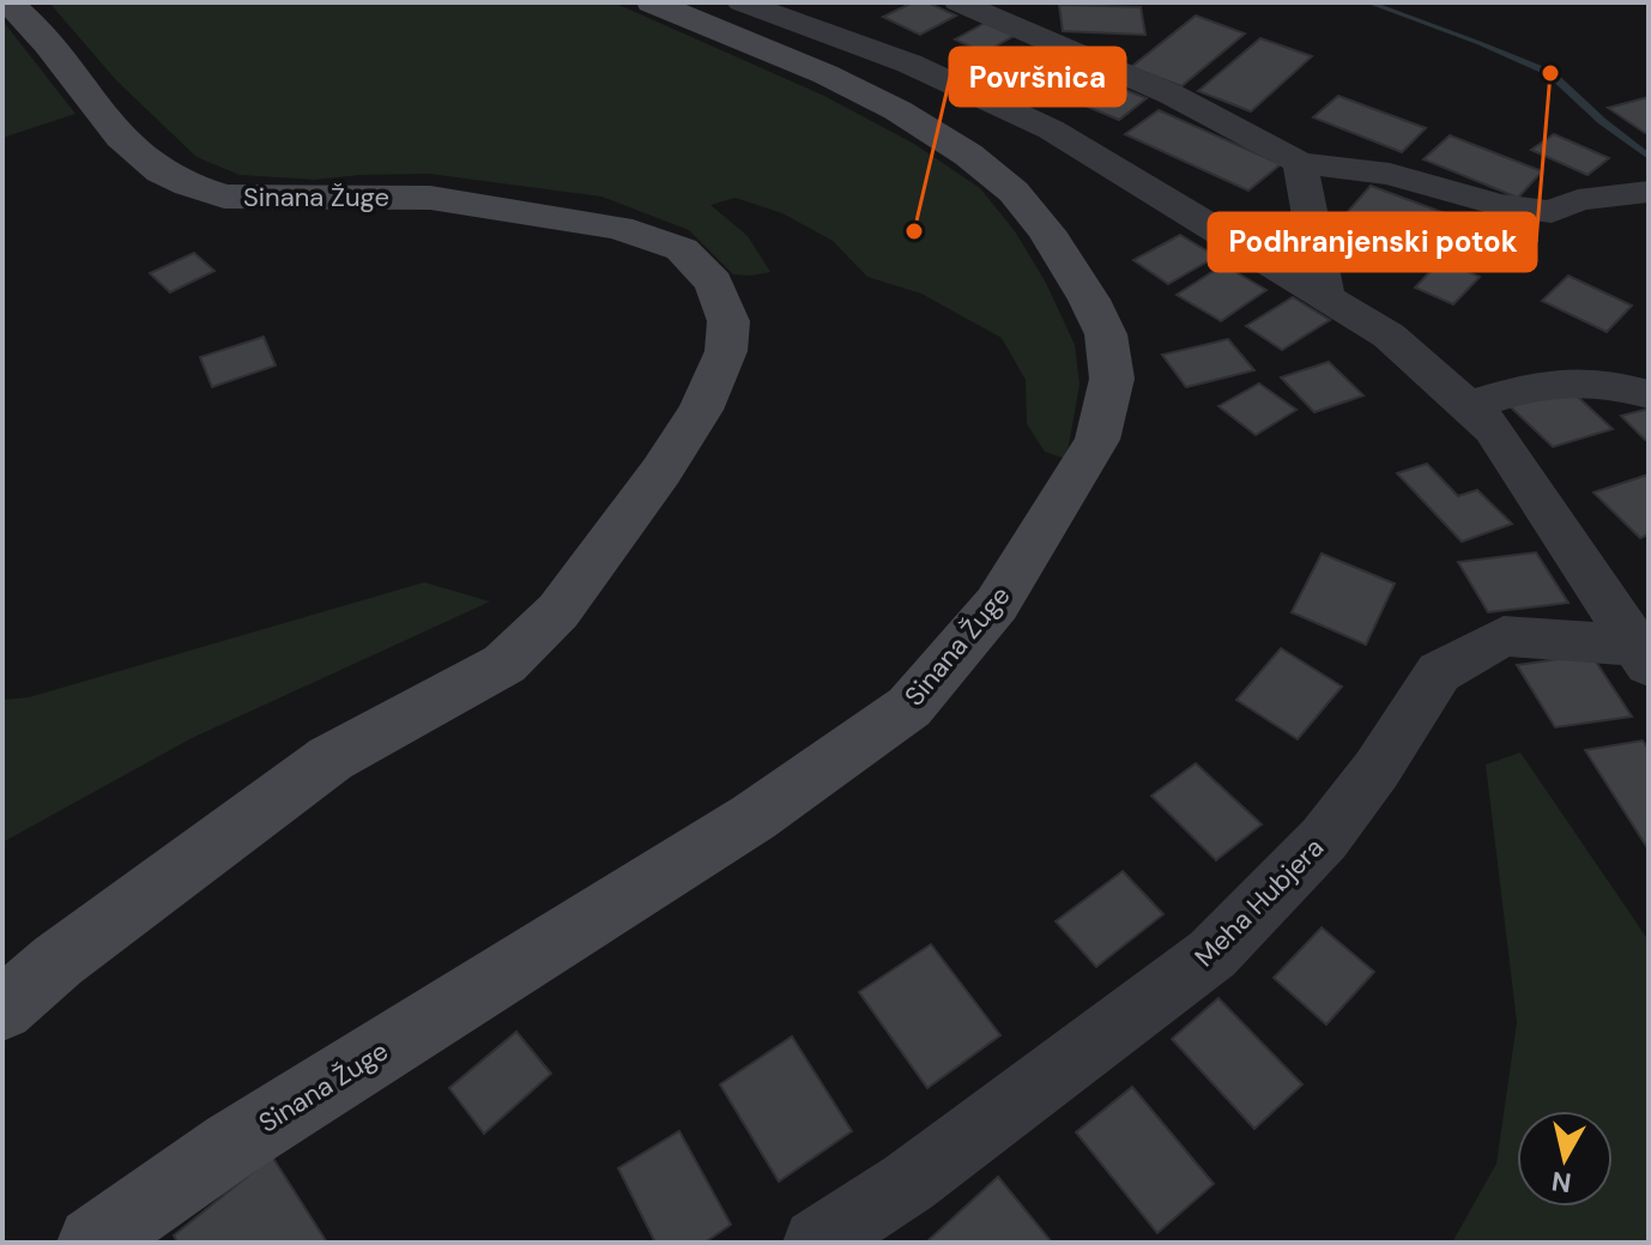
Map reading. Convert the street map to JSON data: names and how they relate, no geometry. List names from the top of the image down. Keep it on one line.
{"streets":{"main road":["Sinana Žuge"],"street":["Meha Hubjera"]},"places":["Podhranjenski potok","Površnica"],"north":"bottom"}
